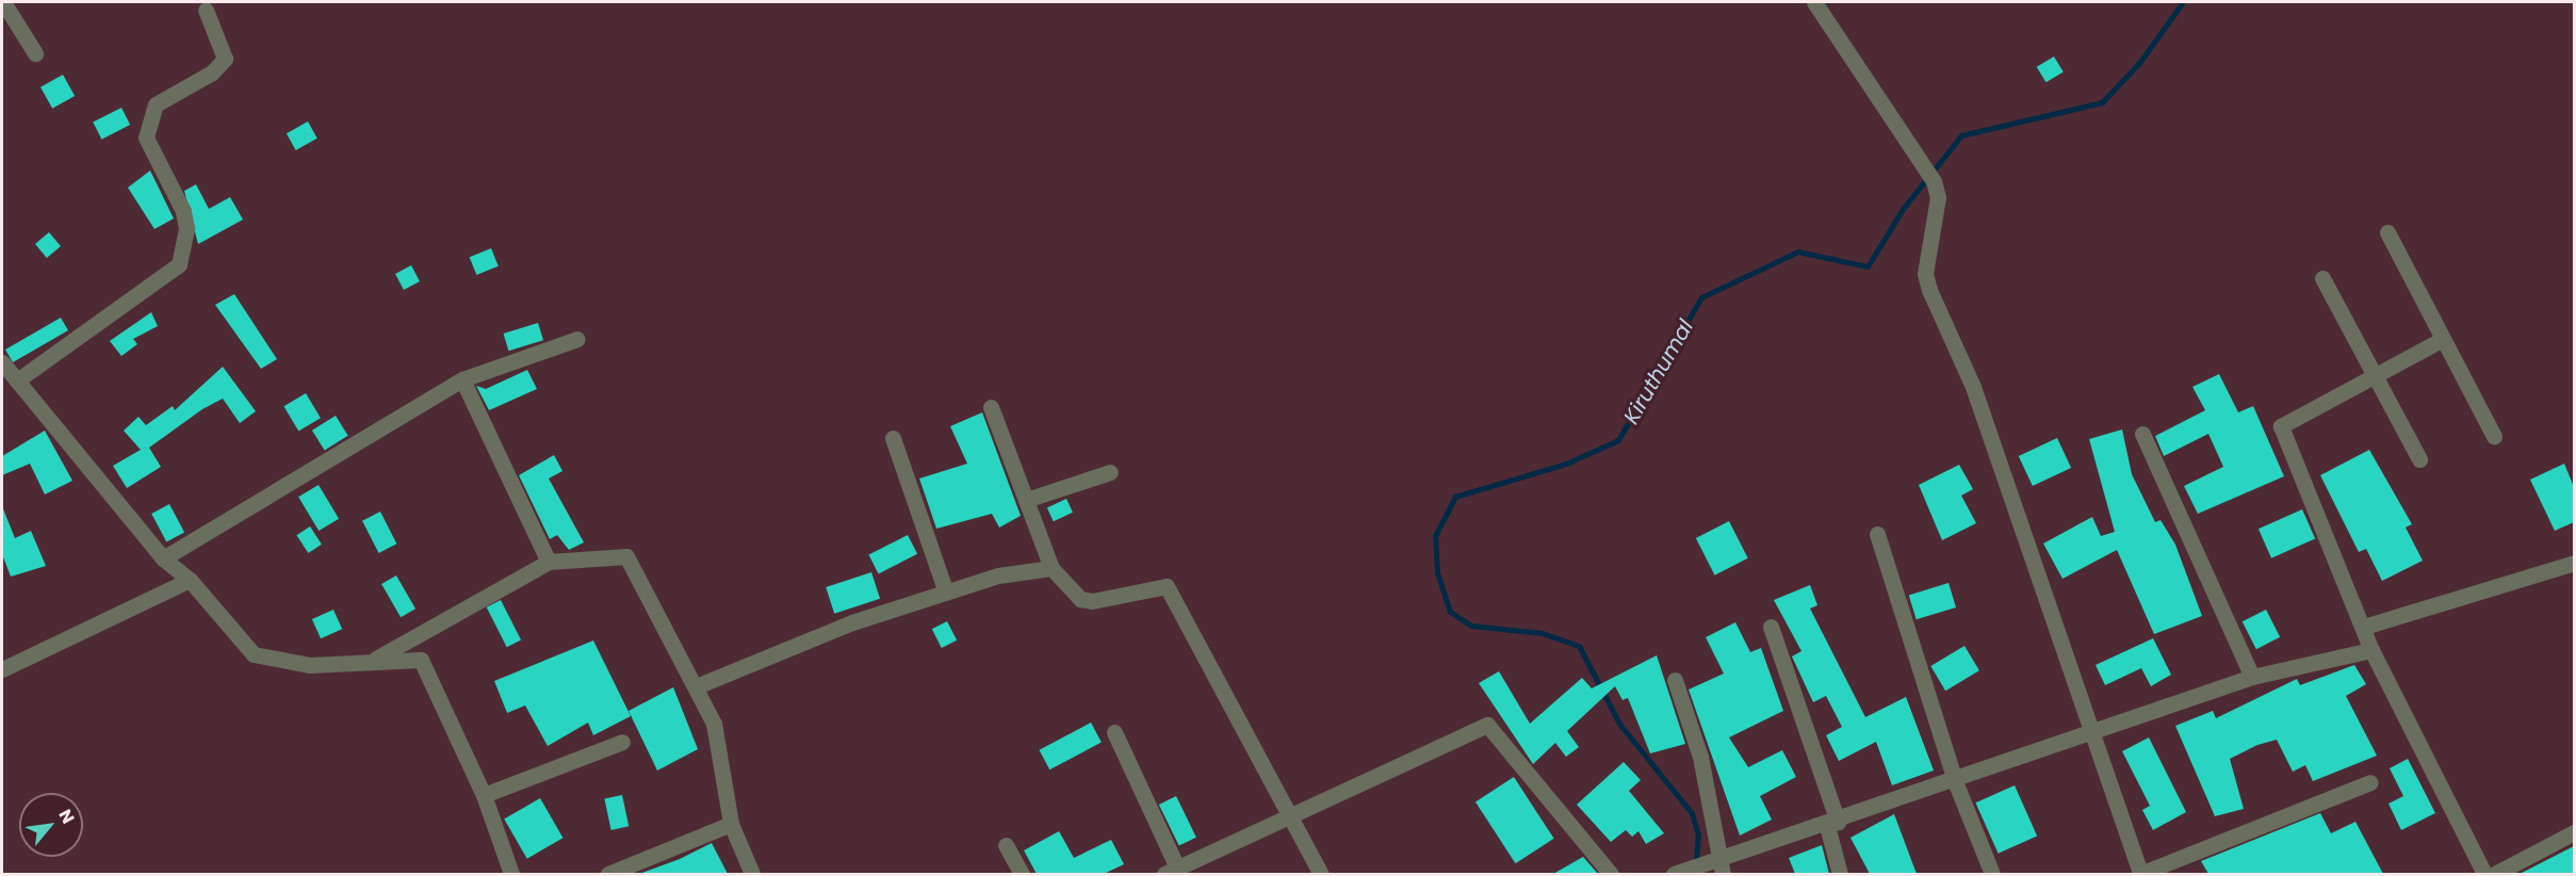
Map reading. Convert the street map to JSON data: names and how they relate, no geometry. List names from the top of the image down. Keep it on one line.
{"water":["Kiruthumal"],"north":"top right"}
